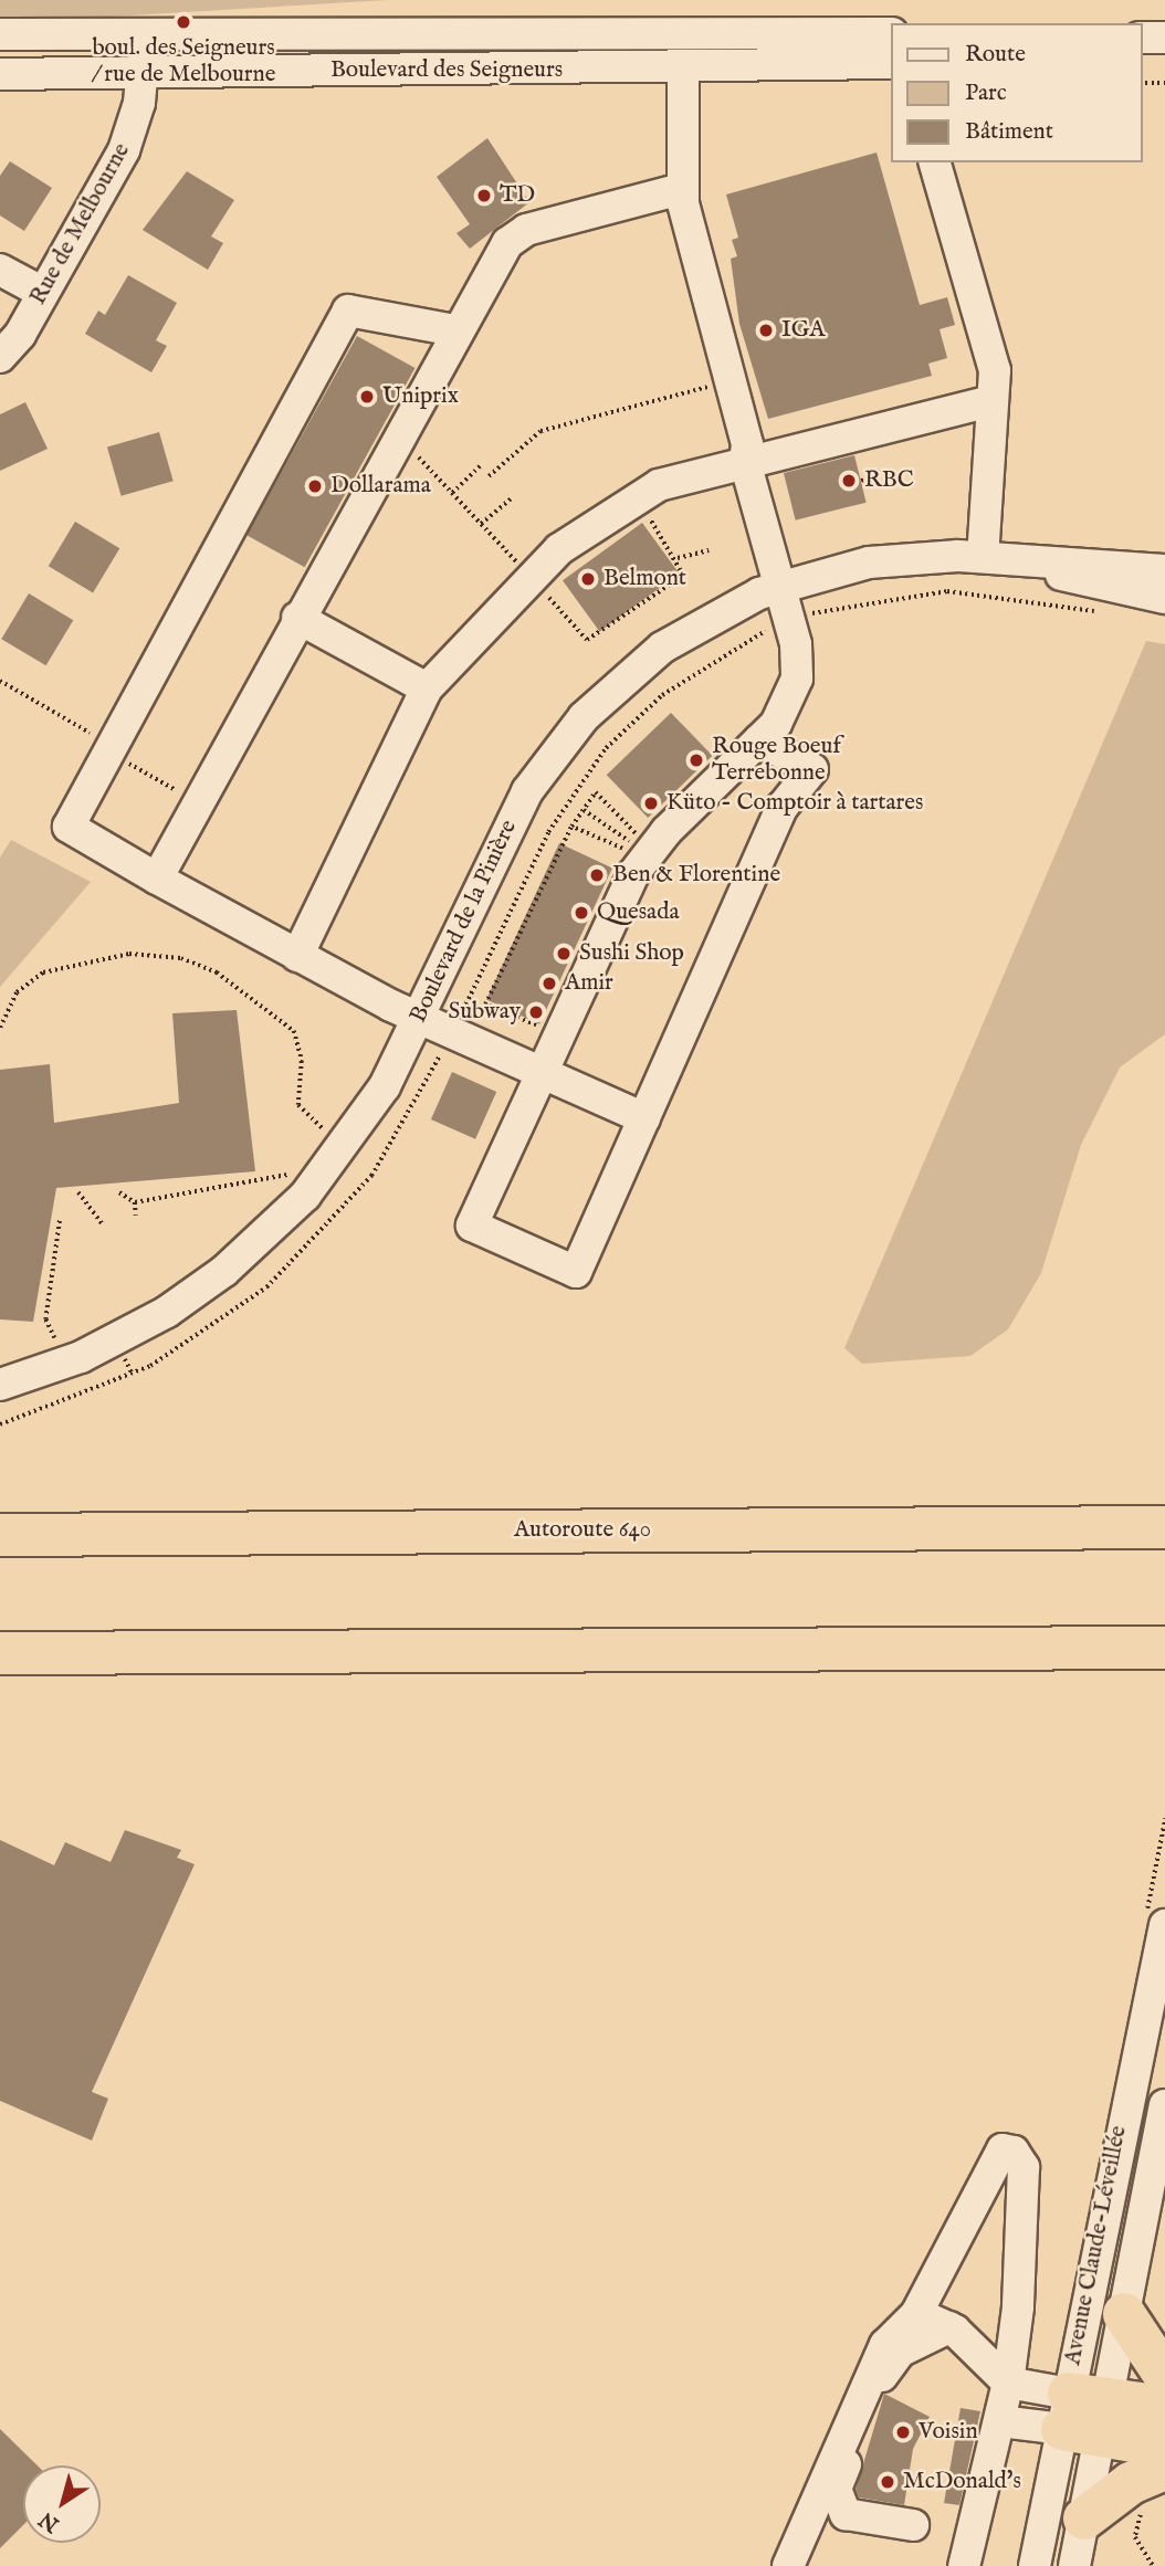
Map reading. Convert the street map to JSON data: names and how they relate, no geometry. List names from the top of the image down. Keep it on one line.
{"streets":{"highway":["Autoroute 640"],"street":["Boulevard des Seigneurs","Rue de Melbourne","Boulevard de la Pinière","Avenue Claude-Léveillée"]},"crossings":[["Boulevard des Seigneurs","Rue de Melbourne"]],"places":["boul. des Seigneurs / rue de Melbourne","TD","IGA","Uniprix","RBC","Dollarama","Belmont","Rouge Boeuf Terrebonne","Küto - Comptoir à tartares","Ben & Florentine","Quesada","Sushi Shop","Amir","Subway","Voisin","McDonald's"],"legend":["Route","Parc","Bâtiment"],"north":"bottom left"}
